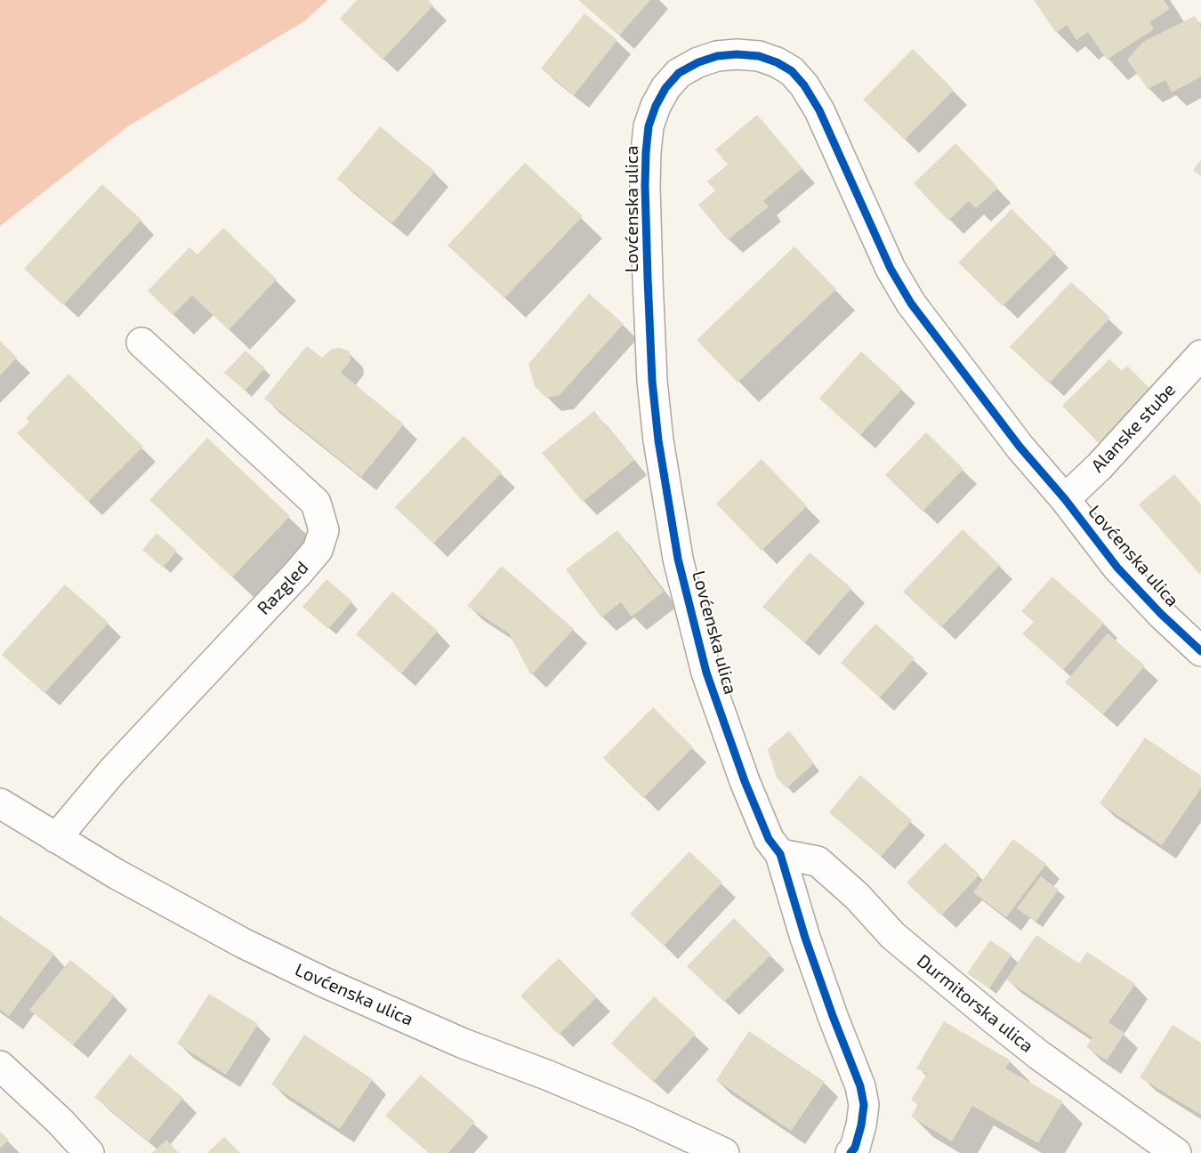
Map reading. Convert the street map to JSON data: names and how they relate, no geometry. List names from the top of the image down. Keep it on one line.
{"streets":{"street":["Lovćenska ulica","Alanske stube","Razgled","Durmitorska ulica"]},"crossings":[["Lovćenska ulica","Alanske stube"],["Lovćenska ulica","Razgled"],["Lovćenska ulica","Durmitorska ulica"]]}
